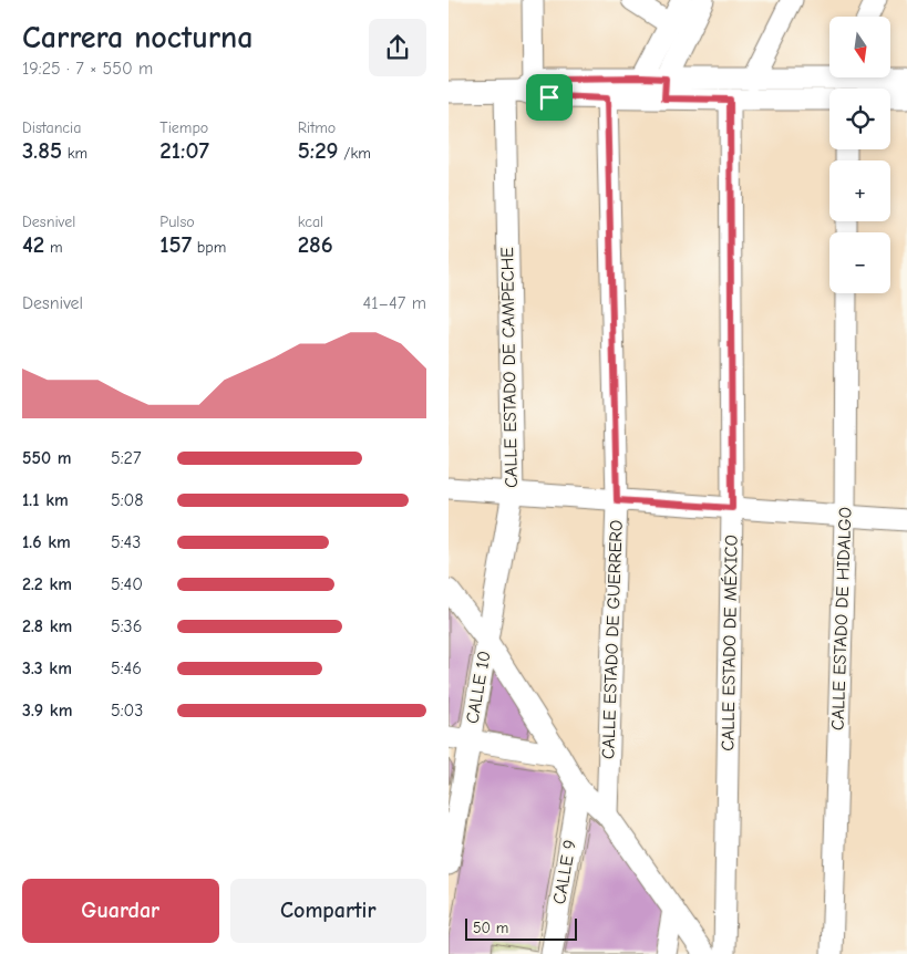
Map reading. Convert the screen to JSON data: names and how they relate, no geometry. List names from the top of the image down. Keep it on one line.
{"streets":{"street":["CALLE ESTADO DE CAMPECHE","CALLE ESTADO DE HIDALGO","CALLE ESTADO DE GUERRERO","CALLE ESTADO DE MÉXICO","CALLE 10","CALLE 9"]},"crossings":[["CALLE ESTADO DE CAMPECHE","CALLE 10"]],"scale_bar":"50 m","north":"bottom","page":{"heading":["Carrera nocturna","19:25 · 7 × 550 m"],"map_buttons":["+","−"],"stats":[["Distancia","3.85 km"],["Tiempo","21:07"],["Ritmo","5:29 /km"],["Desnivel","42 m"],["Pulso","157 bpm"],["kcal","286"]],"chart":["Desnivel","41–47 m"],"list":[{"name":"550 m","note":"5:27"},{"name":"1.1 km","note":"5:08"},{"name":"1.6 km","note":"5:43"},{"name":"2.2 km","note":"5:40"},{"name":"2.8 km","note":"5:36"},{"name":"3.3 km","note":"5:46"},{"name":"3.9 km","note":"5:03"}],"buttons":["Guardar","Compartir"],"scale":"50 m"}}
